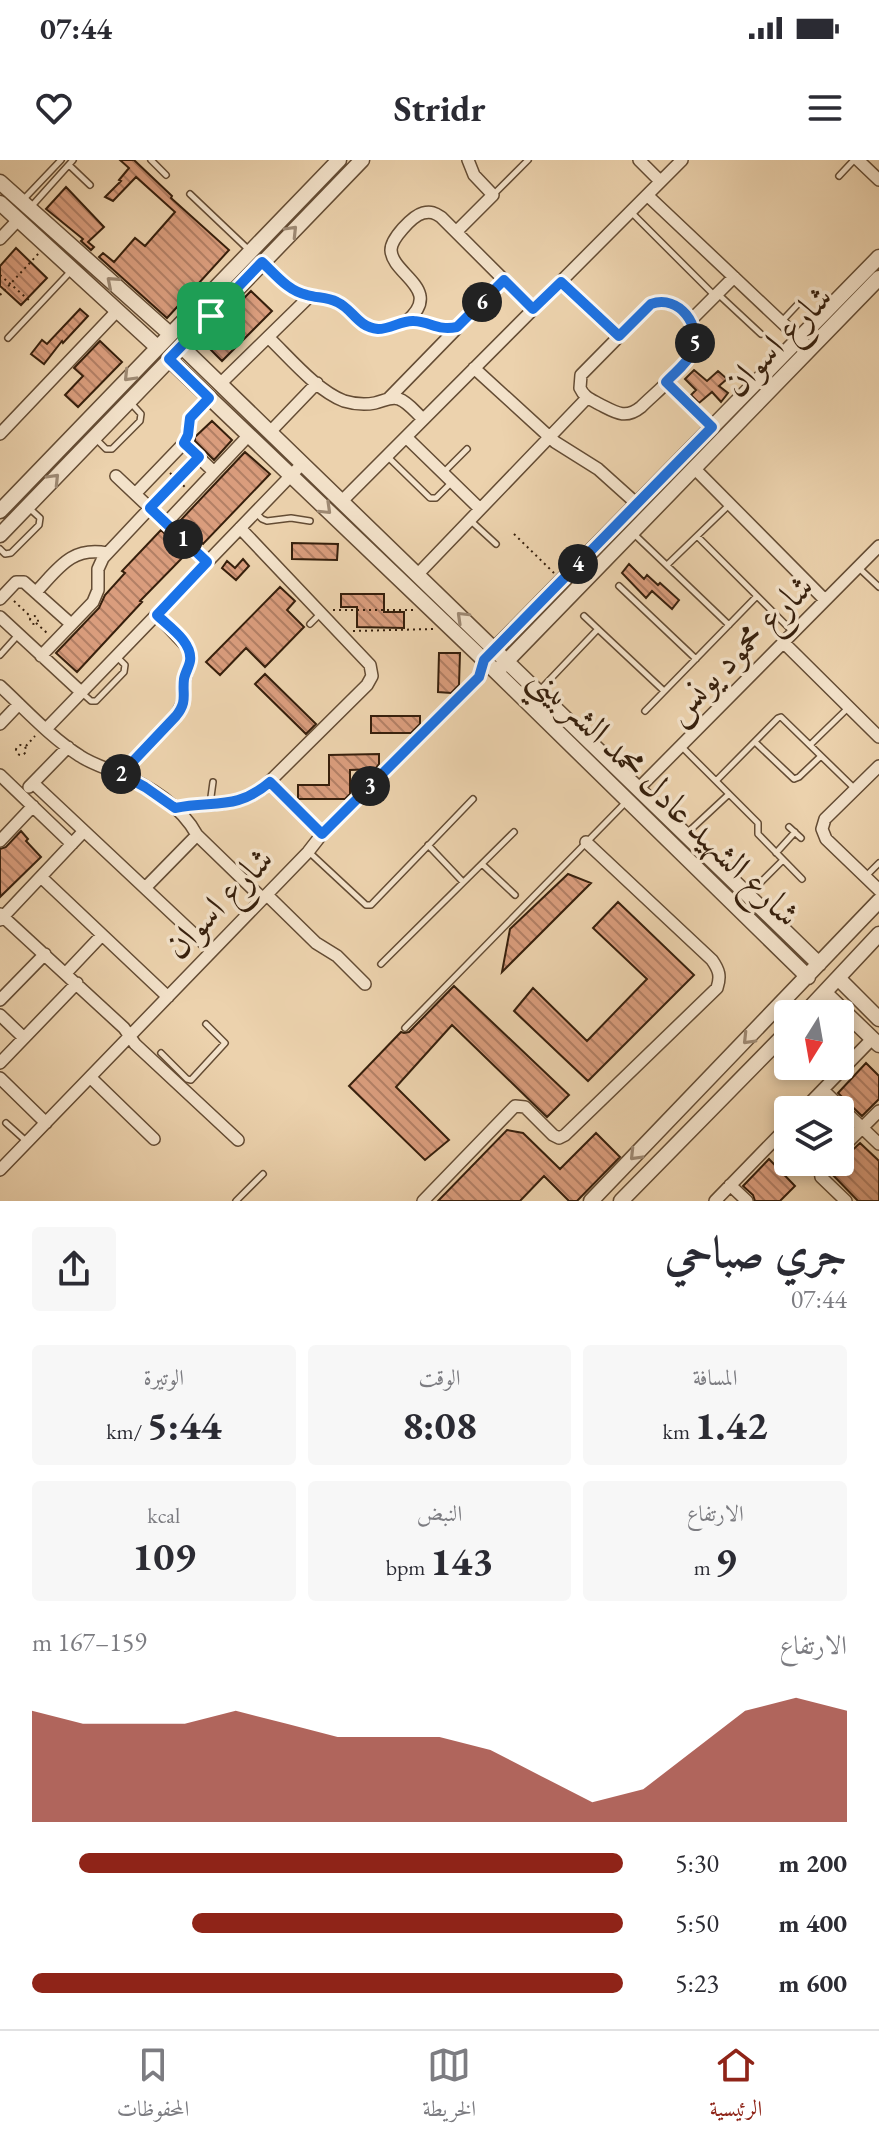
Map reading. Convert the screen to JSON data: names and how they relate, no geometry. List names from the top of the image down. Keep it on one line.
{"streets":{"street":["شارع اسوان","شارع محمود يونس","شارع الشهيد عادل محمد الشربيني"]},"crossings":[["شارع اسوان","شارع الشهيد عادل محمد الشربيني"],["شارع محمود يونس","شارع الشهيد عادل محمد الشربيني"]],"north":"bottom","page":{"status":"07:44","header":"Stridr","pins":["6","5","1","4","2","3"],"heading":["جري صباحي","07:44"],"stats":[["المسافة","1.42 km"],["الوقت","8:08"],["الوتيرة","5:44 /km"],["الارتفاع","9 m"],["النبض","143 bpm"],["kcal","109"]],"chart":["الارتفاع","159–167 m"],"list":[{"name":"200 m","note":"5:30"},{"name":"400 m","note":"5:50"},{"name":"600 m","note":"5:23"}],"tabs":["الرئيسية","الخريطة","المحفوظات"]}}
